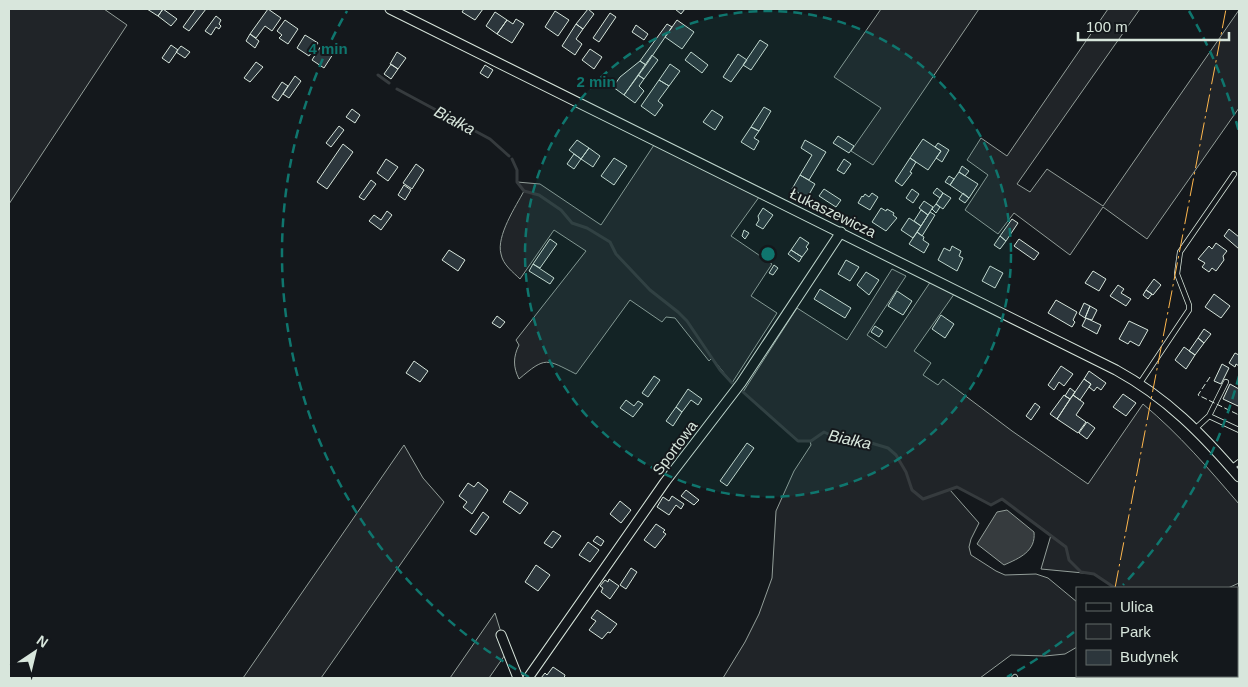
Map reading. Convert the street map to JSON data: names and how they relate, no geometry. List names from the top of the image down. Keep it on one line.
{"streets":{"street":["Łukaszewicza","Sportowa"]},"crossings":[["Łukaszewicza","Sportowa"]],"water":["Białka"],"legend":["Ulica","Park","Budynek"],"scale_bar":"100 m","north":"top right","rings":["4 min","2 min"]}
